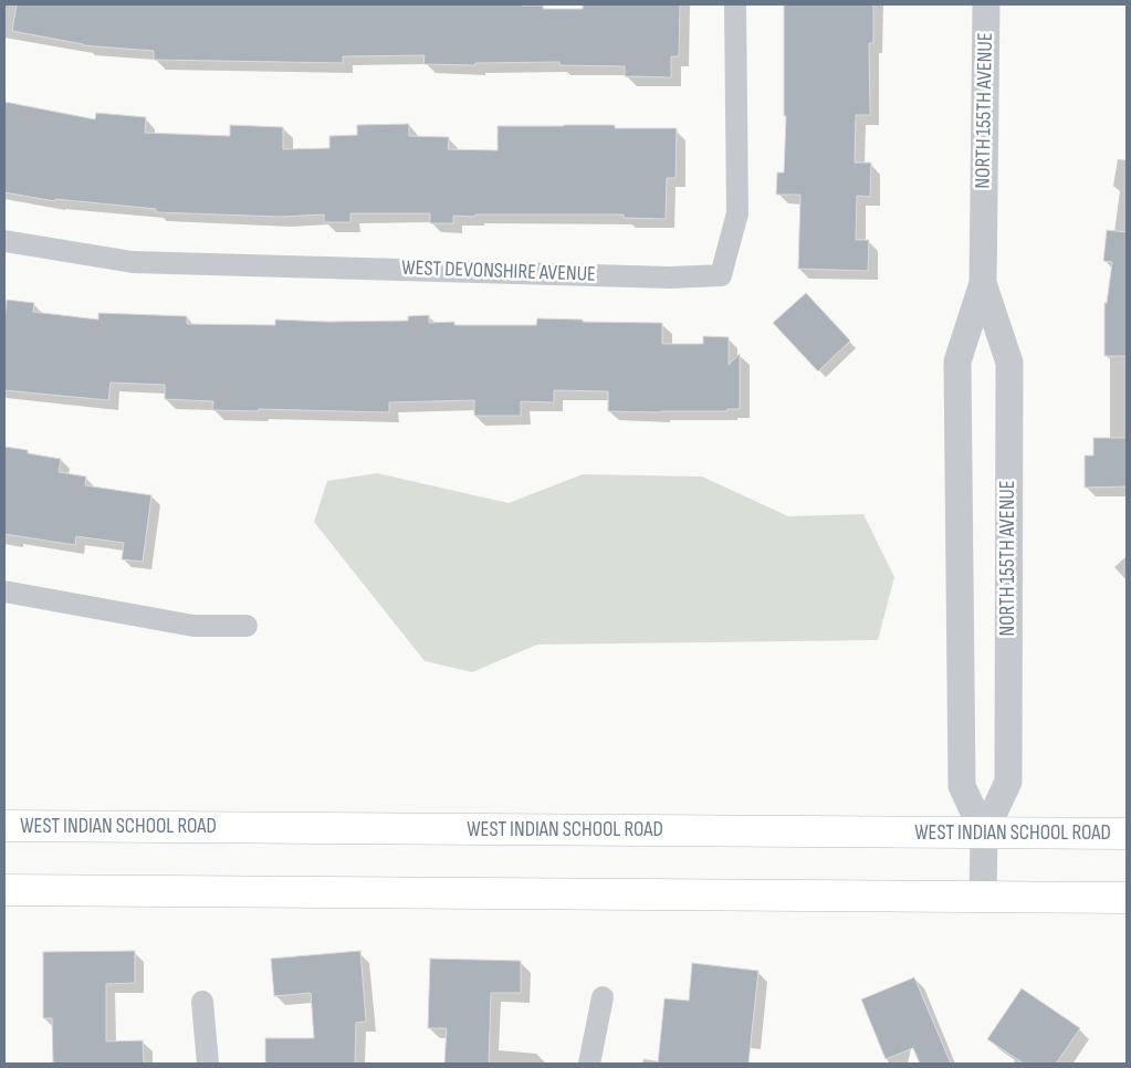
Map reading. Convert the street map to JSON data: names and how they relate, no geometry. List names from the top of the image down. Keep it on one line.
{"streets":{"main road":["WEST INDIAN SCHOOL ROAD"],"street":["NORTH 155TH AVENUE","WEST DEVONSHIRE AVENUE"]},"crossings":[["NORTH 155TH AVENUE","WEST INDIAN SCHOOL ROAD"]]}
